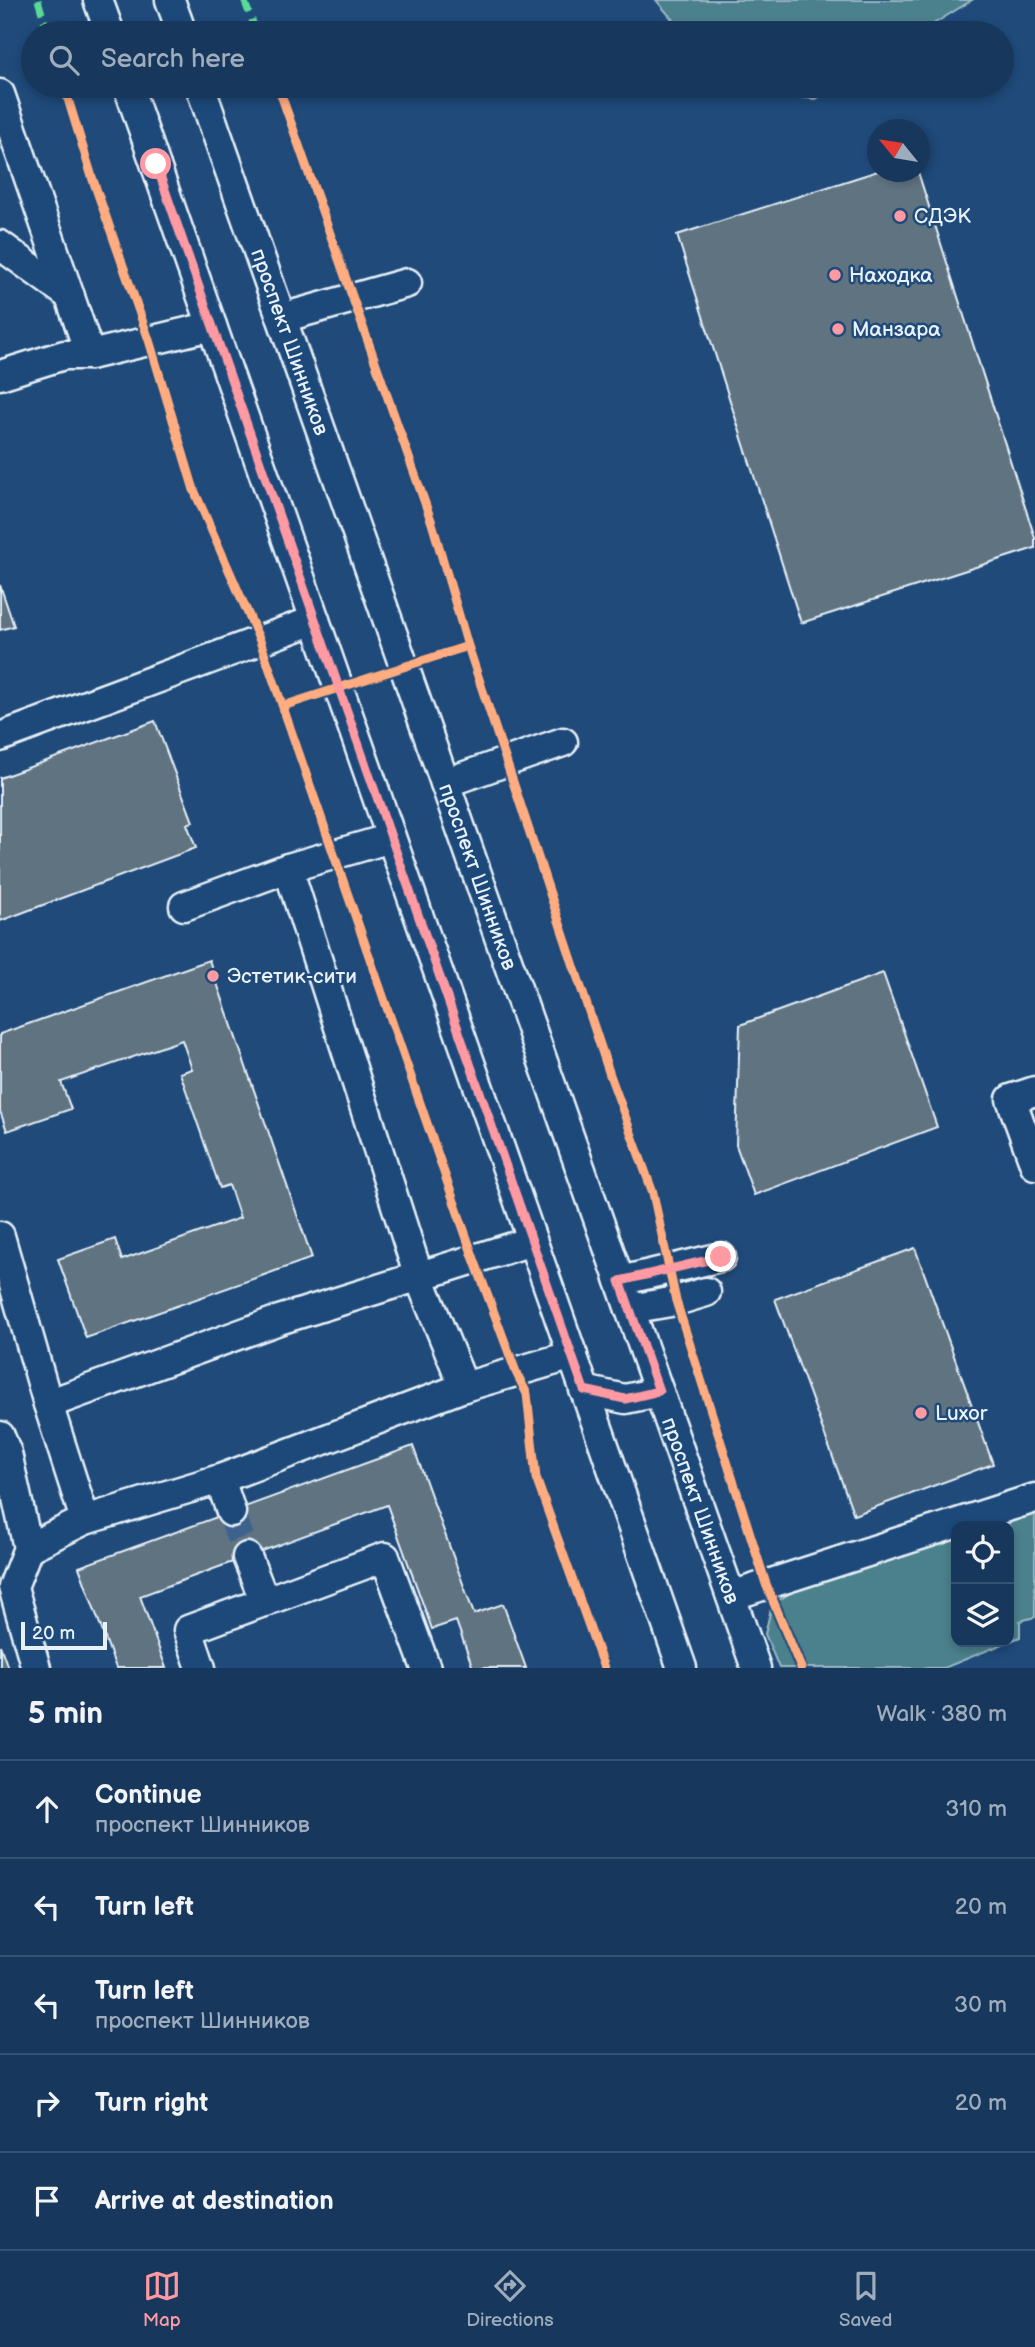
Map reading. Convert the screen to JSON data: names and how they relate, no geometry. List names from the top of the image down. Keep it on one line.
{"streets":{"street":["проспект Шинников"]},"places":["СДЭК","Находка","Манзара","Эстетик-сити","Luxor"],"scale_bar":"20 m","north":"top left","page":{"search":"Search here","scale":"20 m","heading":["5 min","Walk · 380 m"],"list":[["Continue","проспект Шинников","310 m"],["Turn left","20 m"],["Turn left","проспект Шинников","30 m"],["Turn right","20 m"],"Arrive at destination"],"nav":["Map","Directions","Saved"]}}
